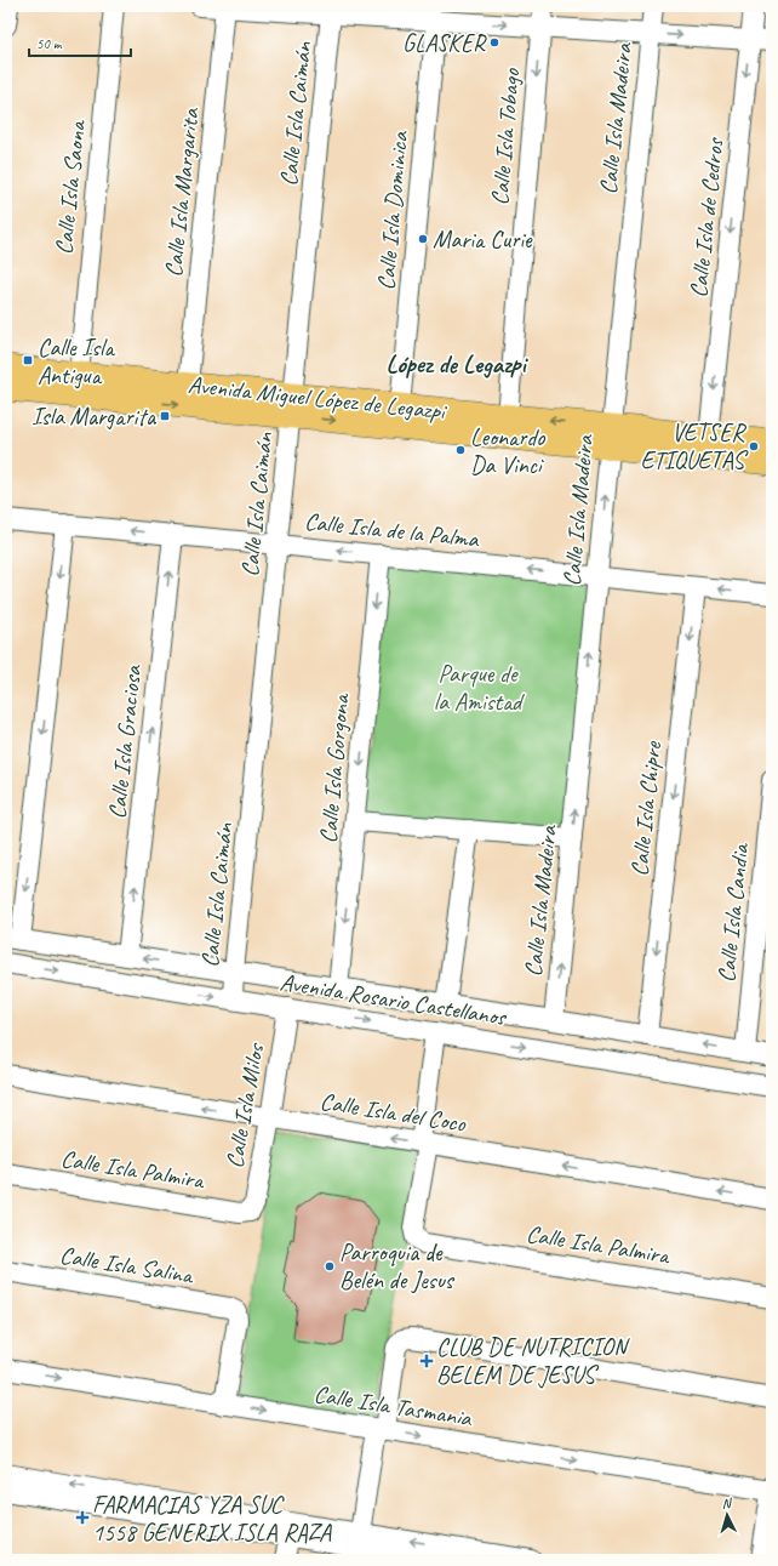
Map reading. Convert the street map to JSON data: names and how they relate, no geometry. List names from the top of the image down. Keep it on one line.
{"streets":{"main road":["Avenida Miguel López de Legazpi"],"street":["Calle Isla Caimán","Calle Isla Madeira","Calle Isla Tobago","Calle Isla Saona","Calle Isla Margarita","Calle Isla Dominica","Calle Isla de Cedros","Calle Isla de la Palma","Calle Isla Graciosa","Calle Isla Gorgona","Calle Isla Chipre","Calle Isla Candia","Avenida Rosario Castellanos","Calle Isla Milos","Calle Isla del Coco","Calle Isla Palmira","Calle Isla Salina","Calle Isla Tasmania"]},"crossings":[["Calle Isla Caimán","Avenida Miguel López de Legazpi"],["Calle Isla Caimán","Calle Isla de la Palma"],["Calle Isla Caimán","Avenida Rosario Castellanos"],["Calle Isla Madeira","Avenida Miguel López de Legazpi"],["Calle Isla Madeira","Calle Isla de la Palma"],["Calle Isla Madeira","Avenida Rosario Castellanos"],["Calle Isla Tobago","Avenida Miguel López de Legazpi"],["Calle Isla Saona","Avenida Miguel López de Legazpi"],["Calle Isla Margarita","Avenida Miguel López de Legazpi"],["Calle Isla Dominica","Avenida Miguel López de Legazpi"],["Calle Isla de Cedros","Avenida Miguel López de Legazpi"],["Calle Isla de la Palma","Calle Isla Graciosa"],["Calle Isla de la Palma","Calle Isla Gorgona"],["Calle Isla de la Palma","Calle Isla Chipre"],["Calle Isla Graciosa","Avenida Rosario Castellanos"],["Calle Isla Gorgona","Avenida Rosario Castellanos"],["Calle Isla Chipre","Avenida Rosario Castellanos"],["Calle Isla Candia","Avenida Rosario Castellanos"],["Avenida Rosario Castellanos","Calle Isla Milos"],["Calle Isla Milos","Calle Isla del Coco"],["Calle Isla Milos","Calle Isla Palmira"],["Calle Isla del Coco","Calle Isla Palmira"],["Calle Isla Salina","Calle Isla Tasmania"]],"one_way":["Calle Isla Tobago","Calle Isla de Cedros","Calle Isla de la Palma","Calle Isla Chipre","Calle Isla del Coco"],"districts":["López de Legazpi"],"parks":["Parque de la Amistad"],"places":{"other":["GLASKER","Maria Curie","VETSER ETIQUETAS","Leonardo Da Vinci","Parroquia de Belén de Jesus"],"transit":["Calle Isla Antigua","Isla Margarita"],"health":["CLUB DE NUTRICION BELEM DE JESUS","FARMACIAS YZA SUC 1558 GENERIX ISLA RAZA"]},"scale_bar":"50 m","north":"top"}
